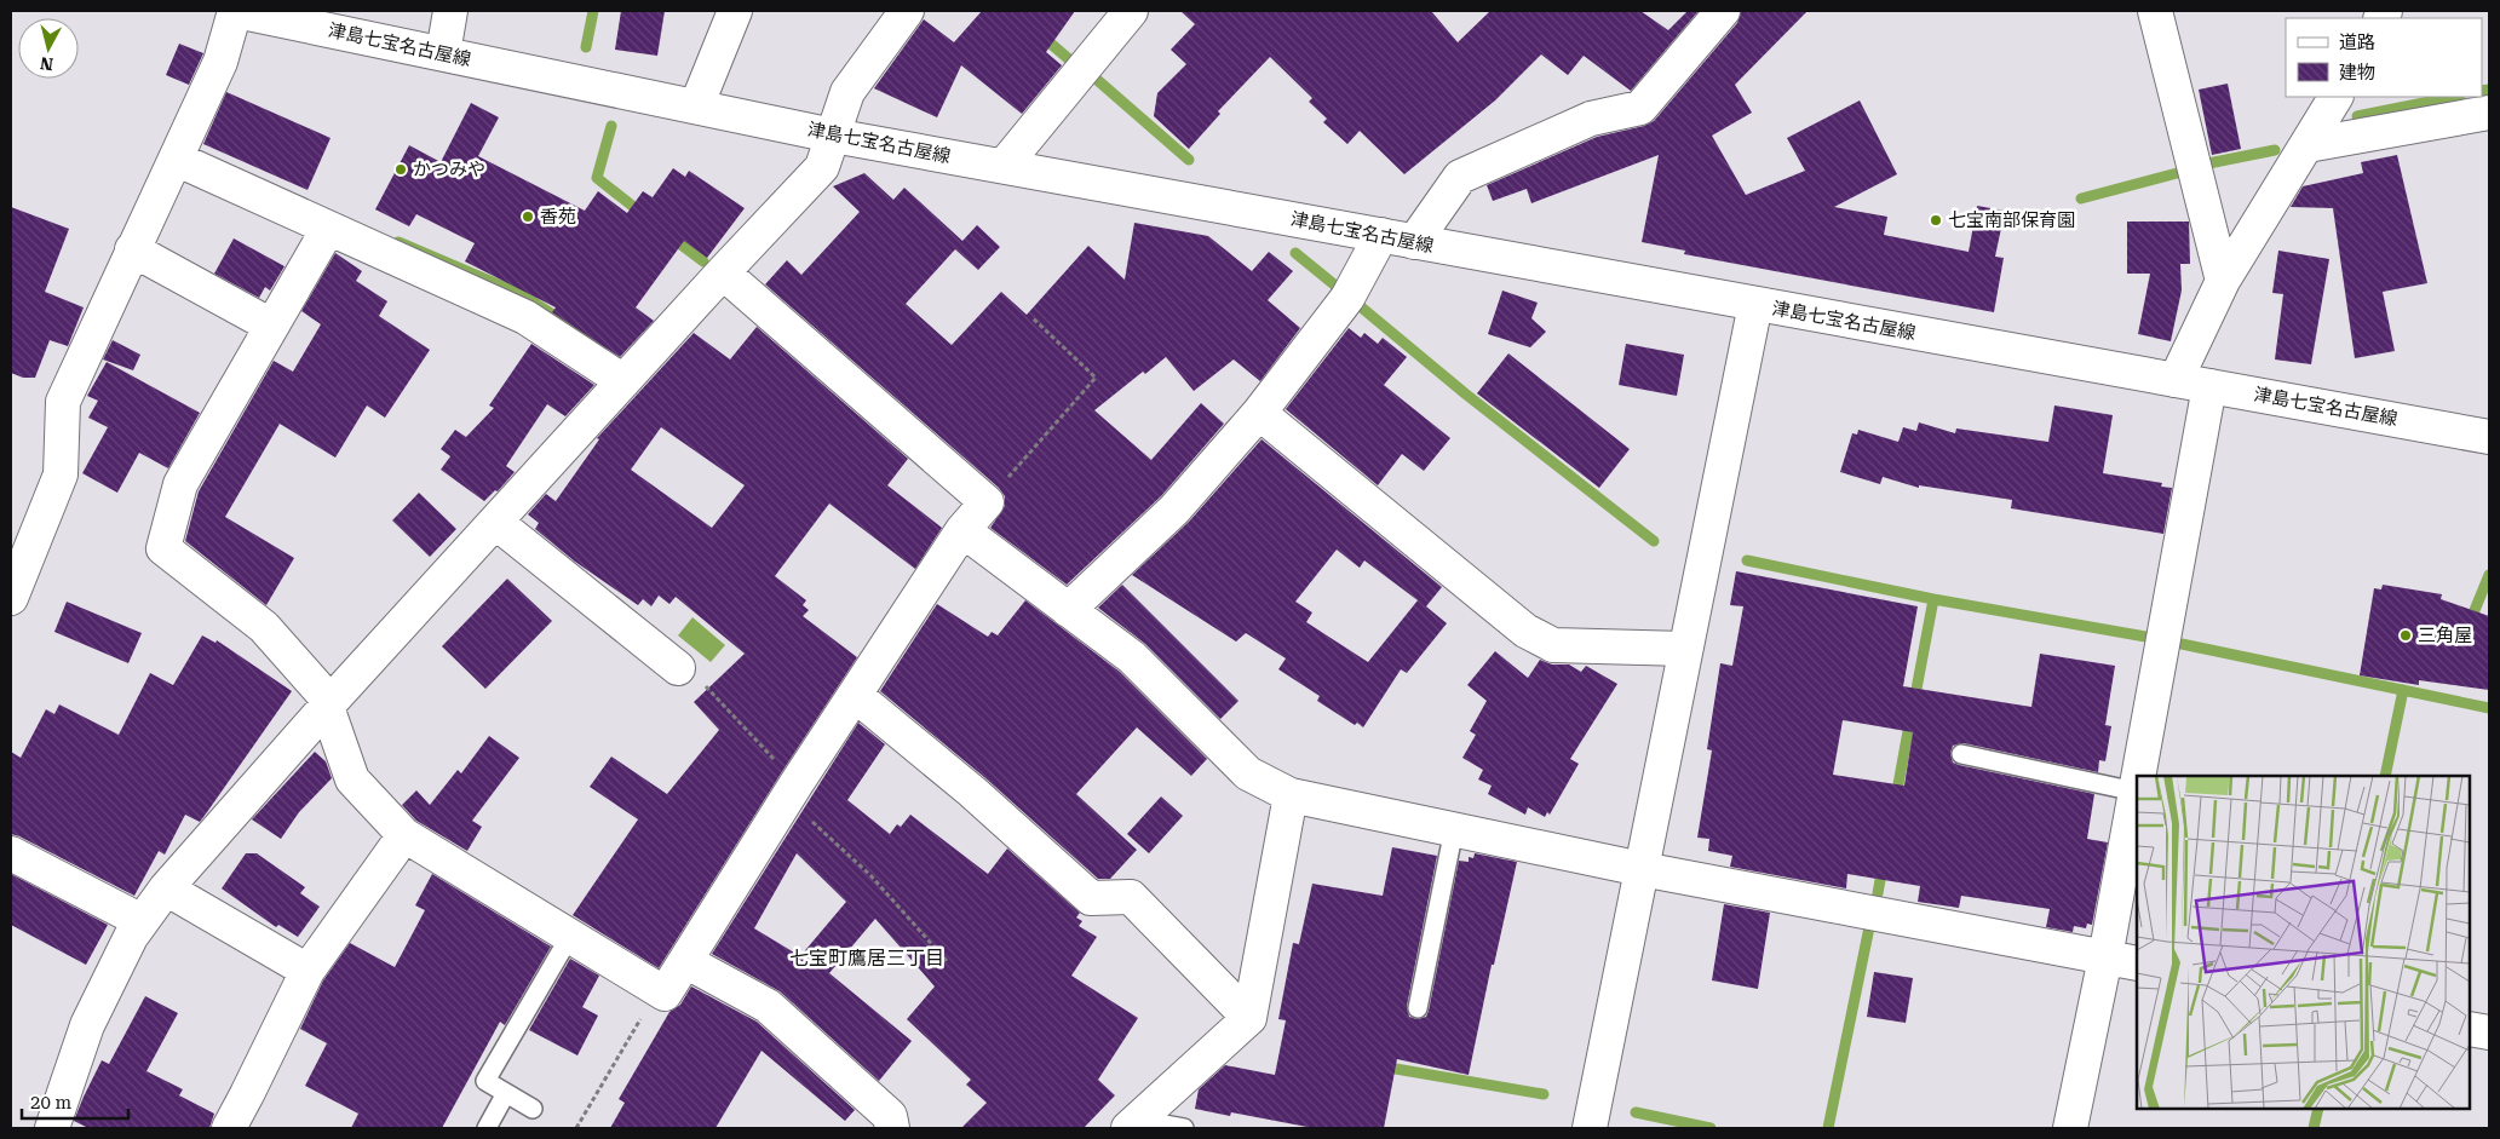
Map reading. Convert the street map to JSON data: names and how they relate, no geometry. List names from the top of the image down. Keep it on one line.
{"streets":{"street":["津島七宝名古屋線"]},"districts":["七宝町鷹居三丁目"],"places":["かつみや","香苑","七宝南部保育園","三角屋"],"legend":["道路","建物"],"scale_bar":"20 m","north":"bottom"}
